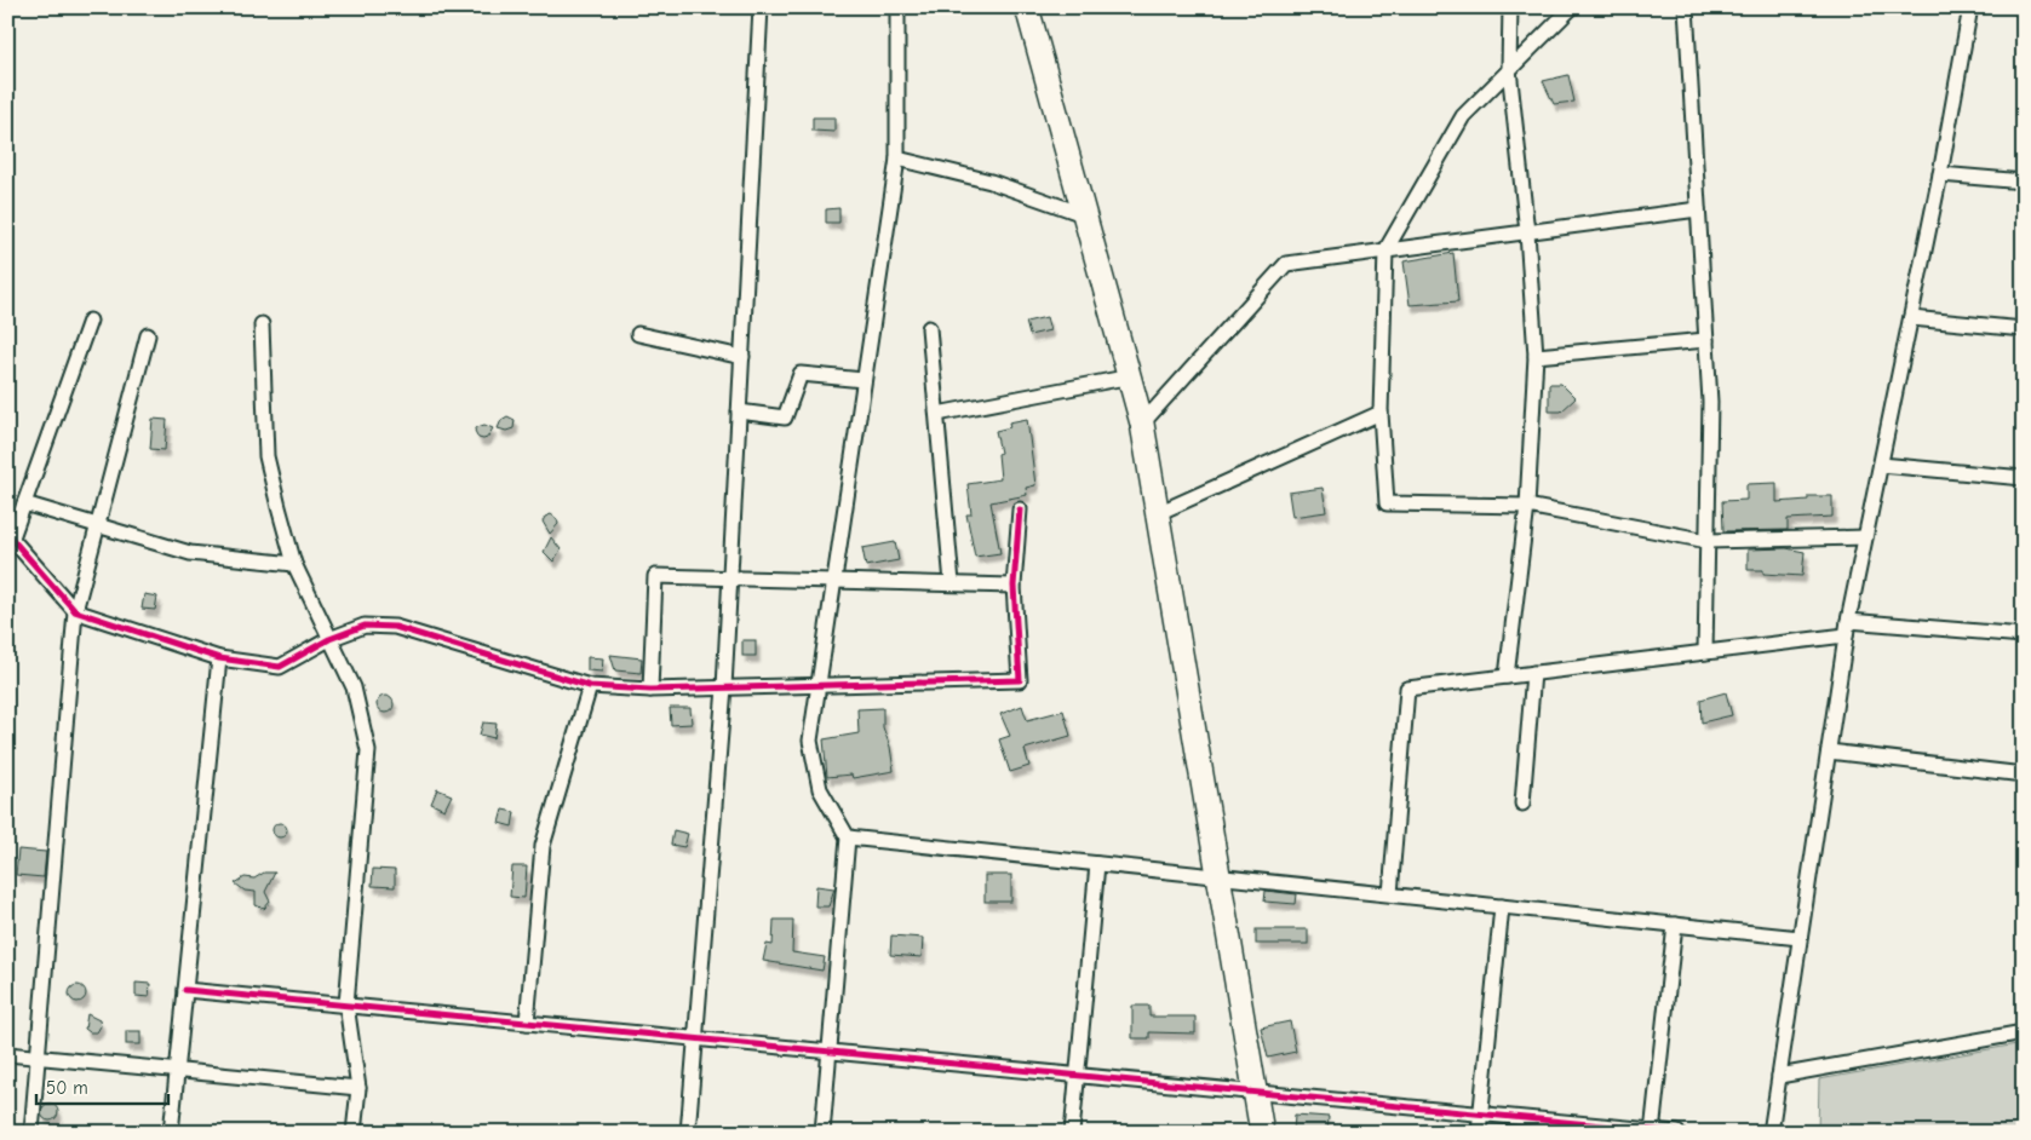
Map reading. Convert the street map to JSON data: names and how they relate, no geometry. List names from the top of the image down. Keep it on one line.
{"scale_bar":"50 m"}
